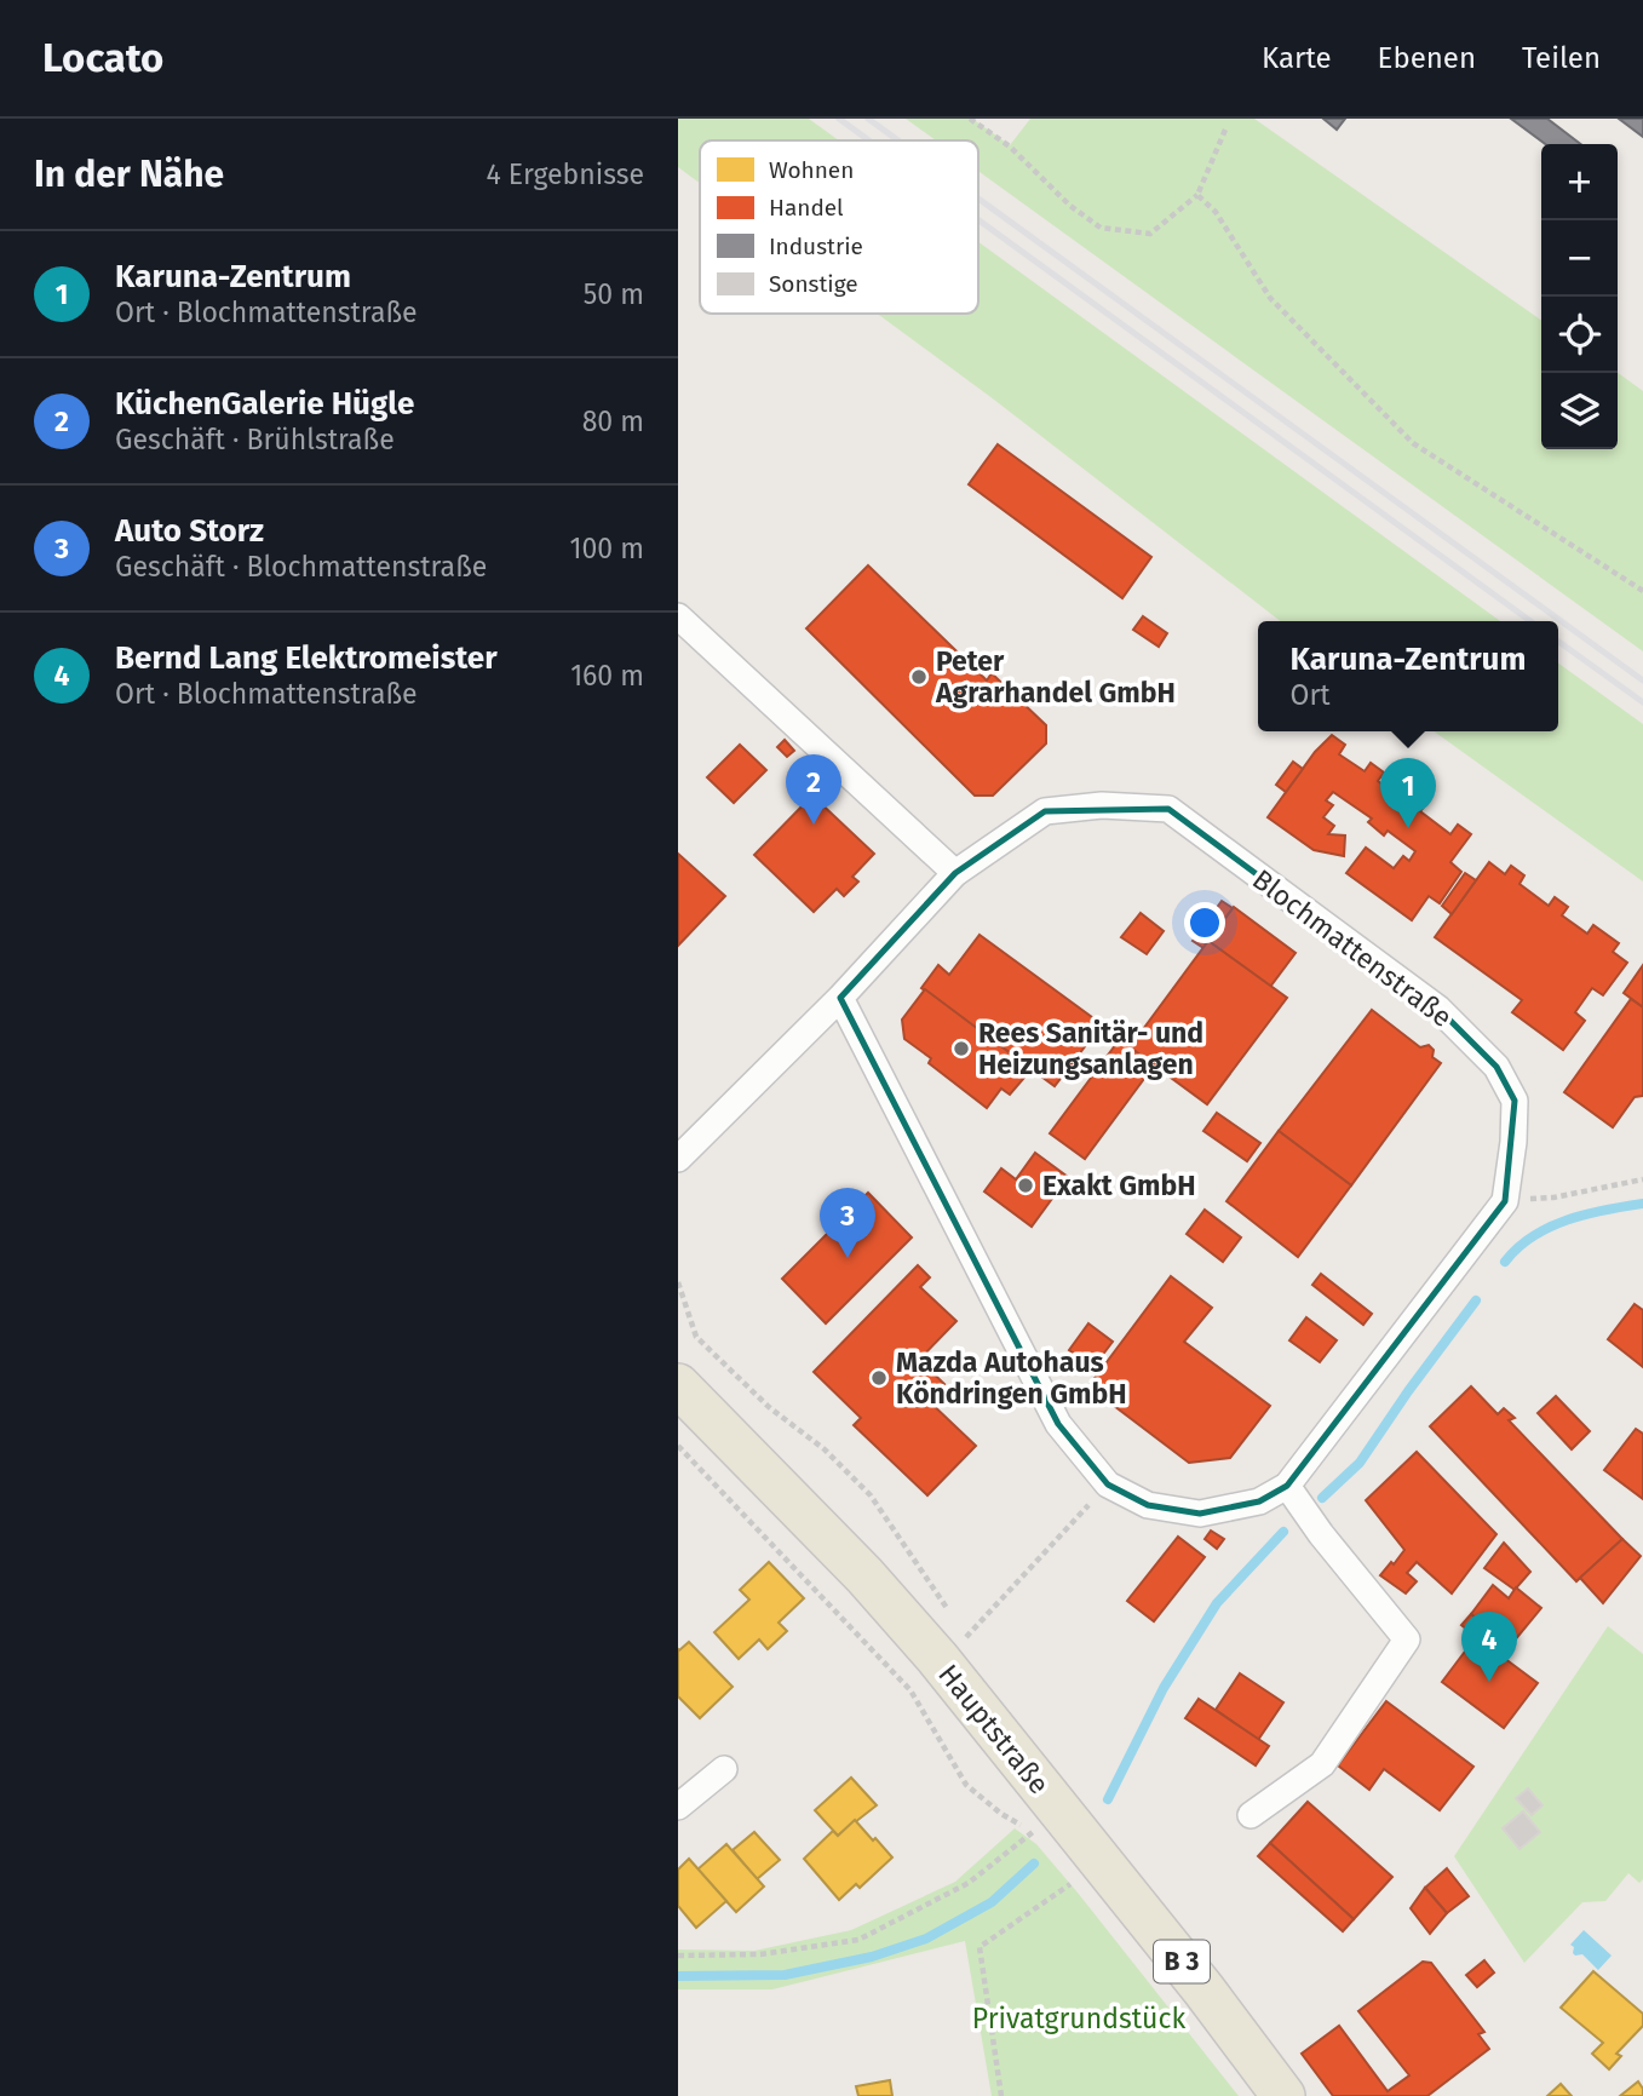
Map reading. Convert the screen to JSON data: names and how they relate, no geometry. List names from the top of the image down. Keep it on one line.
{"streets":{"main road":["Hauptstraße","B 3"],"street":["Blochmattenstraße"]},"parks":["Privatgrundstück"],"places":["Peter Agrarhandel GmbH","Rees Sanitär- und Heizungsanlagen","Exakt GmbH","Mazda Autohaus Köndringen GmbH"],"legend":["Wohnen","Handel","Industrie","Sonstige"],"page":{"header":"Locato","nav":["Karte","Ebenen","Teilen"],"heading":["In der Nähe","4 Ergebnisse"],"map_buttons":["+","−"],"list":[{"mark":"1","name":"Karuna-Zentrum","note":"Ort · Blochmattenstraße","value":"50 m"},{"mark":"2","name":"KüchenGalerie Hügle","note":"Geschäft · Brühlstraße","value":"80 m"},{"mark":"3","name":"Auto Storz","note":"Geschäft · Blochmattenstraße","value":"100 m"},{"mark":"4","name":"Bernd Lang Elektromeister","note":"Ort · Blochmattenstraße","value":"160 m"}],"popup":["Karuna-Zentrum","Ort"],"pins":["2","1","3","4"]}}
